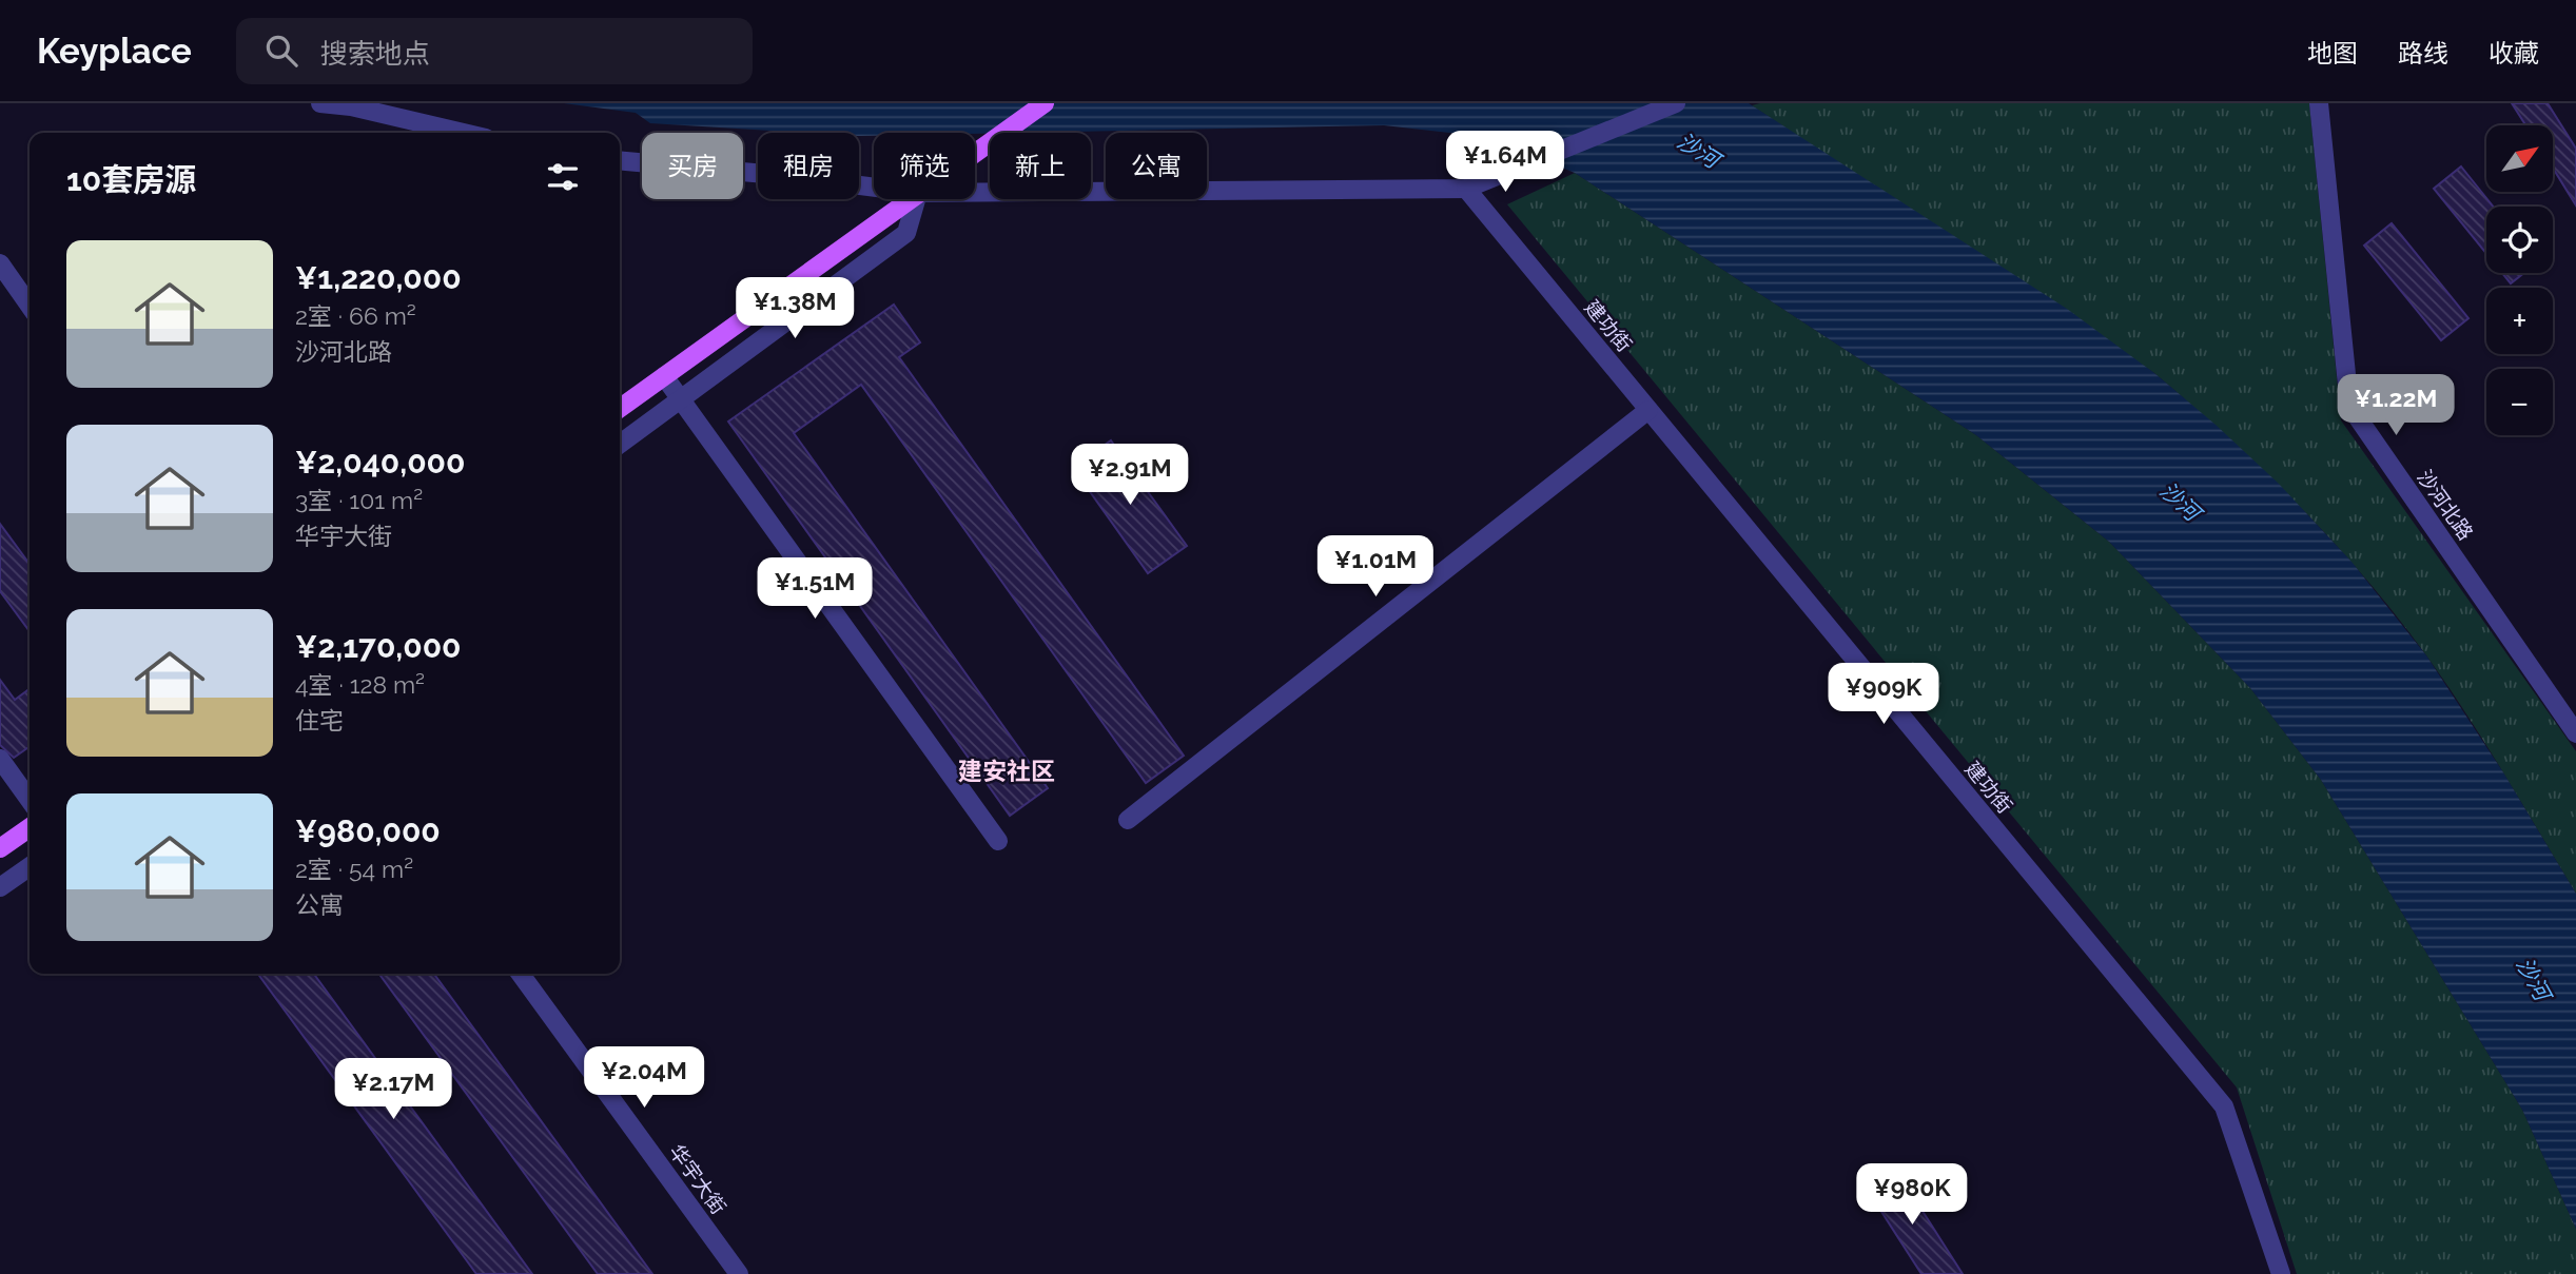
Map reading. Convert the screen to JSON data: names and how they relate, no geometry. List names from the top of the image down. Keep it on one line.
{"streets":{"street":["建功街","沙河北路","华宇大街"]},"districts":["建安社区"],"water":["沙河"],"north":"top right","page":{"header":"Keyplace","search":"搜索地点","nav":["地图","路线","收藏"],"map_buttons":["+","−"],"price":["¥1.64M","¥1.38M","¥1.22M","¥2.91M","¥1.01M","¥1.51M","¥909K","¥2.04M","¥2.17M","¥980K"],"chip":["买房","租房","筛选","新上","公寓"],"heading":"10套房源","list":[{"name":"¥1,220,000","note":"2室 · 66 m² · 沙河北路"},{"name":"¥2,040,000","note":"3室 · 101 m² · 华宇大街"},{"name":"¥2,170,000","note":"4室 · 128 m² · 住宅"},{"name":"¥980,000","note":"2室 · 54 m² · 公寓"}]}}
